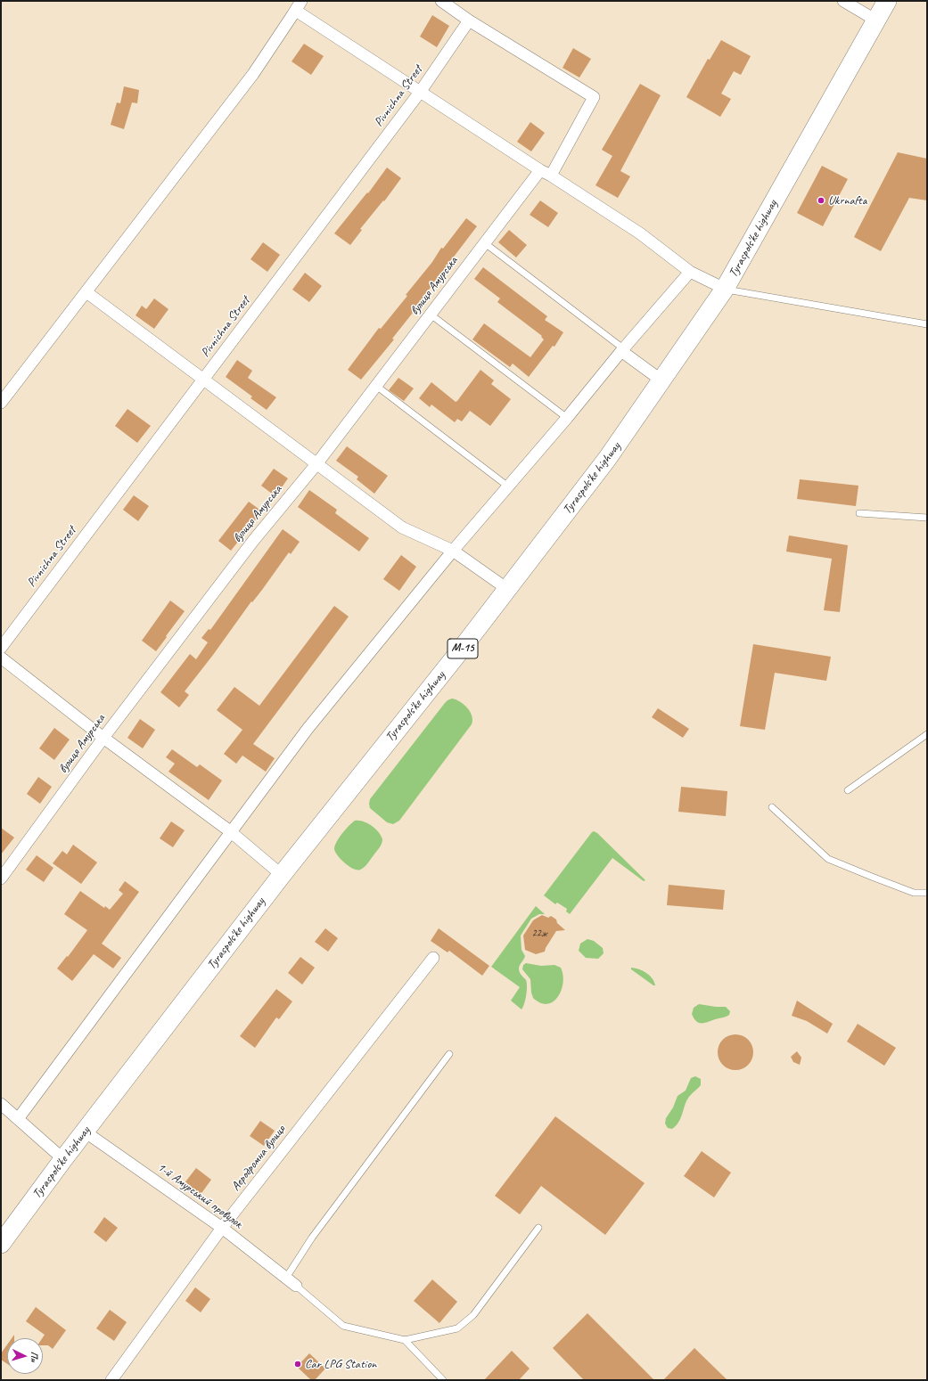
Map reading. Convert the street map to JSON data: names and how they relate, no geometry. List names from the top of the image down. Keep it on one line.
{"streets":{"main road":["Tyraspols'ke highway","М-15"],"street":["Pivnichna Street","вулиця Амурська","Аеродромна вулиця","1-й Амурський провулок"]},"crossings":[["Tyraspols'ke highway","М-15"],["Tyraspols'ke highway","1-й Амурський провулок"],["Аеродромна вулиця","1-й Амурський провулок"]],"places":["Ukrnafta","Car LPG Station"],"house_numbers":["22ж"],"north":"right"}
